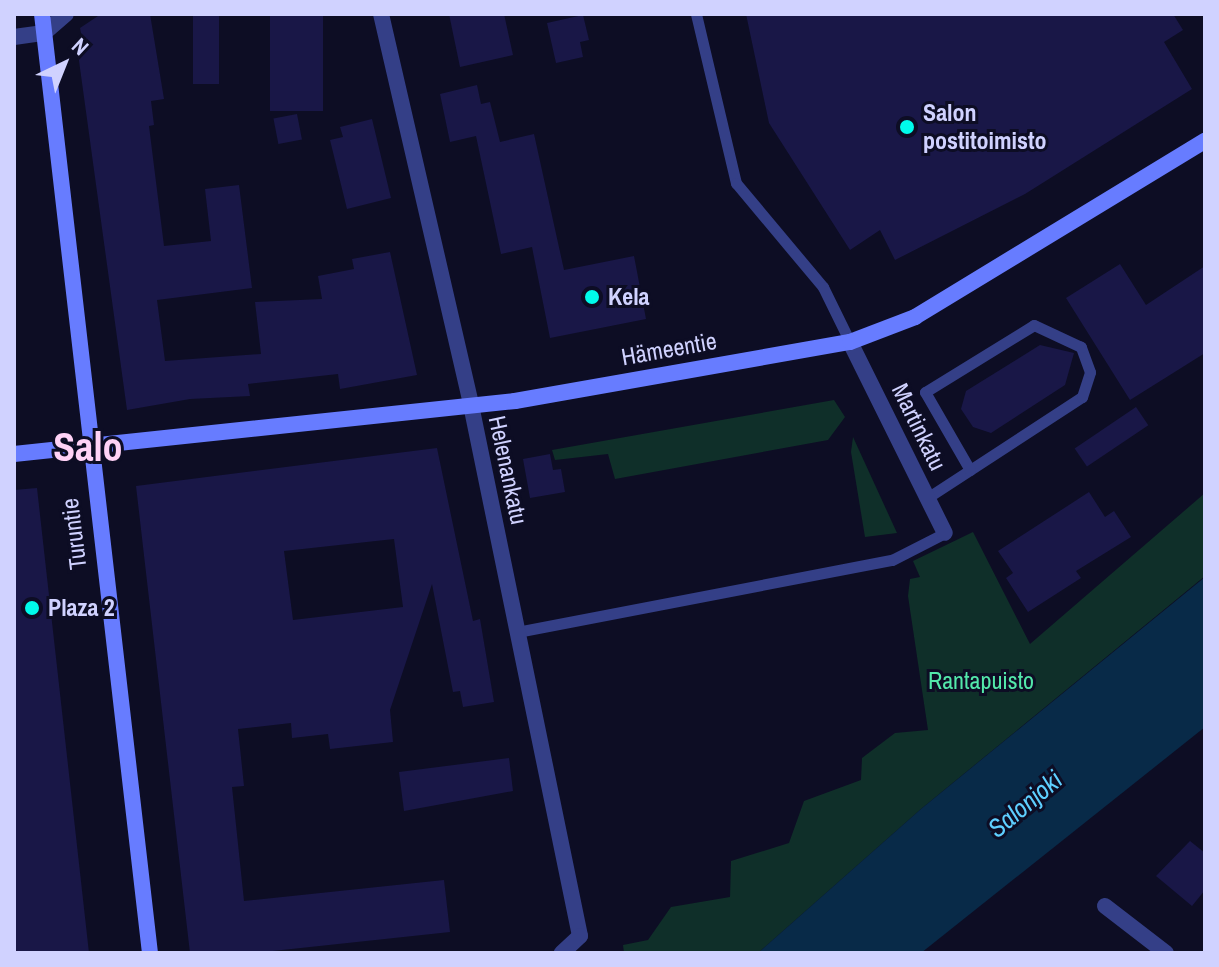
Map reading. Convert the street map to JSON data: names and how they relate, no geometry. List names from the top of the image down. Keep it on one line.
{"streets":{"main road":["Hämeentie","Turuntie"],"street":["Martinkatu","Helenankatu"]},"crossings":[["Hämeentie","Martinkatu"],["Hämeentie","Helenankatu"],["Hämeentie","Turuntie"]],"districts":["Salo"],"water":["Salonjoki"],"parks":["Rantapuisto"],"places":["Salon postitoimisto","Kela","Plaza 2"],"north":"top right"}
